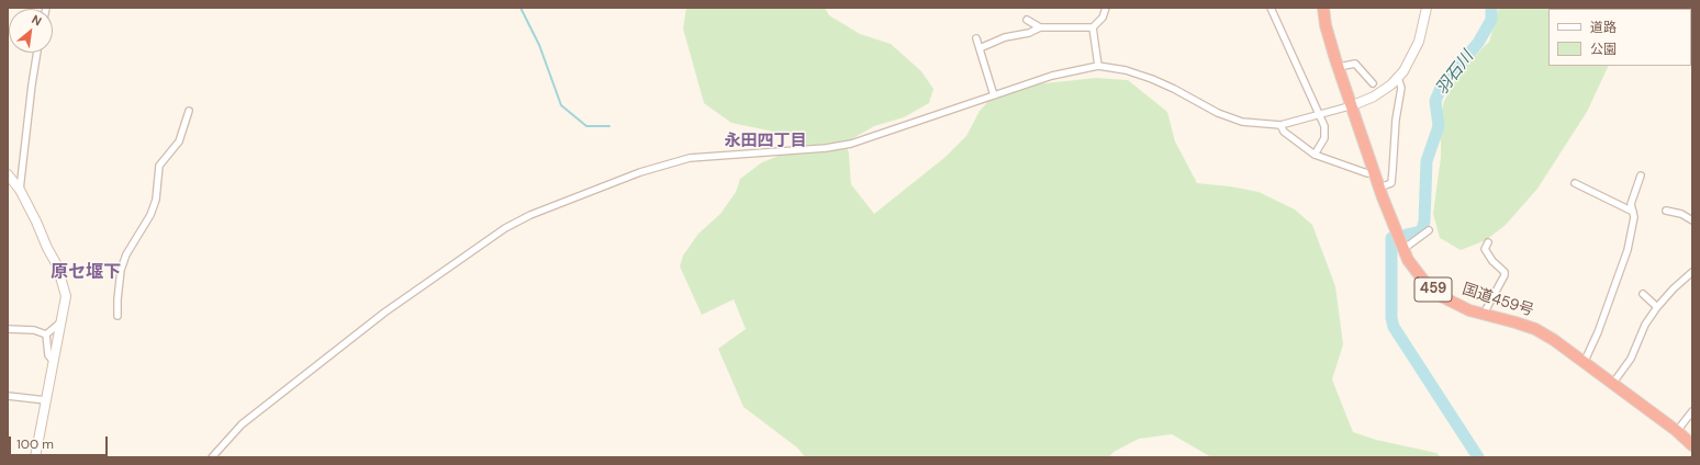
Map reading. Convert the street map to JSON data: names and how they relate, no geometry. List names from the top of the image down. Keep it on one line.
{"streets":{"highway":["459","国道459号"]},"districts":["永田四丁目","原セ堰下"],"water":["羽石川"],"legend":["道路","公園"],"scale_bar":"100 m","north":"top right"}
